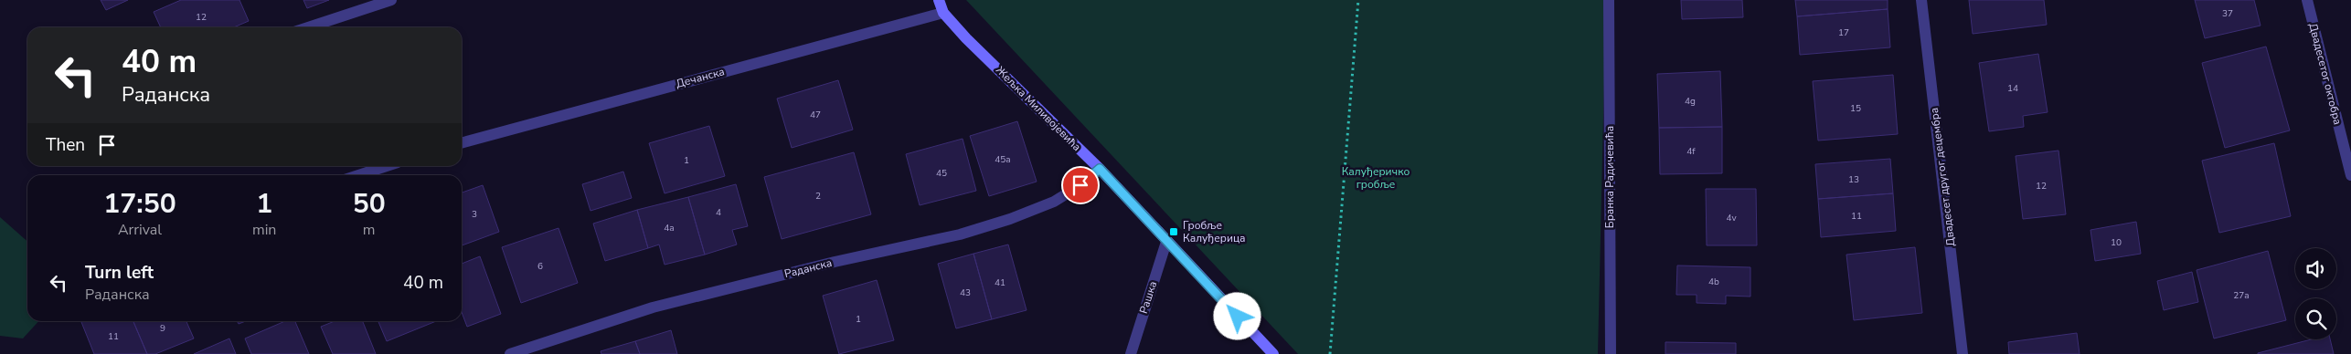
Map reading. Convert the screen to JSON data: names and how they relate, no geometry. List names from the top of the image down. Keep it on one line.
{"streets":{"street":["Двадесетог октобра","Дечанска","Жељка Миливојевића","Бранка Радичевића","Двадесет другог децембра","Раданска","Рашка"]},"crossings":[["Дечанска","Жељка Миливојевића"],["Жељка Миливојевића","Раданска"],["Жељка Миливојевића","Рашка"]],"parks":["Калуђеричко гробље"],"places":{"transit":["Гробље Калуђерица"]},"house_numbers":["37","12","17","14","4g","15","47","4f","45a","1","45","13","12","2","4","3","11","4v","4a","10","6","4b","41","43","27a","1","9","11"],"page":{"turn":["40 m","Раданска"],"then":"Then","eta":["17:50","Arrival","1","min","50","m"],"list":[{"name":"Turn left","note":"Раданска","value":"40 m"}]}}
